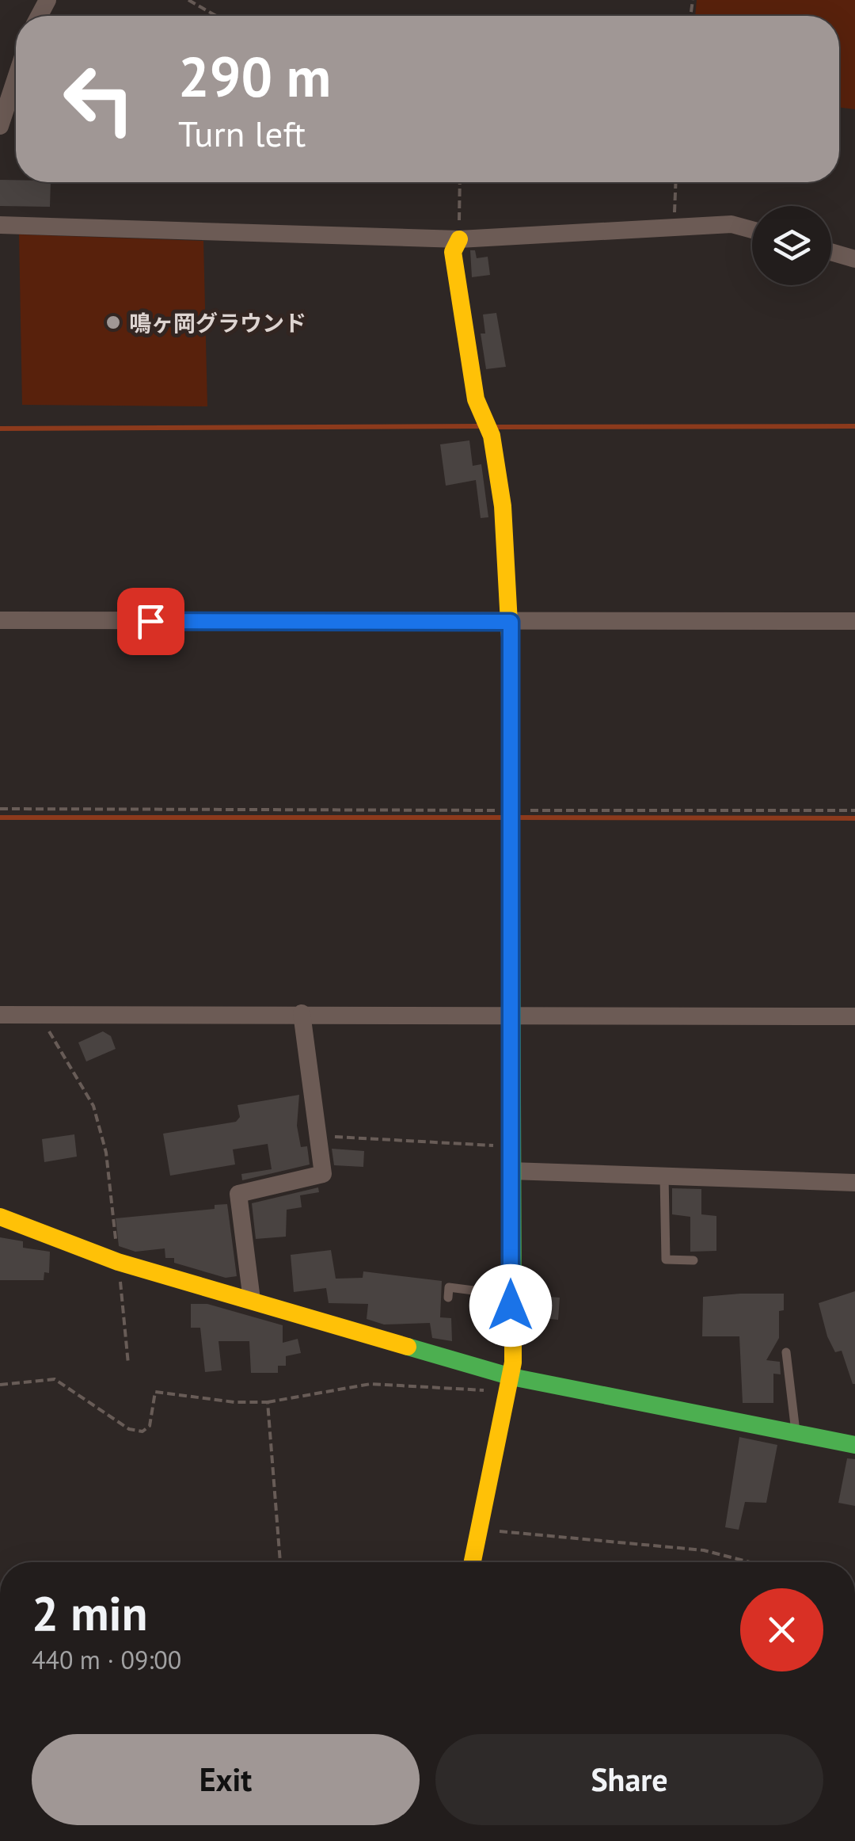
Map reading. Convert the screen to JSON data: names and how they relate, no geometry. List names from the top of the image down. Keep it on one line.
{"places":["鳴ヶ岡グラウンド"],"page":{"turn":["290 m","Turn left"],"heading":["2 min","440 m · 09:00"],"buttons":["Exit","Share"]}}
